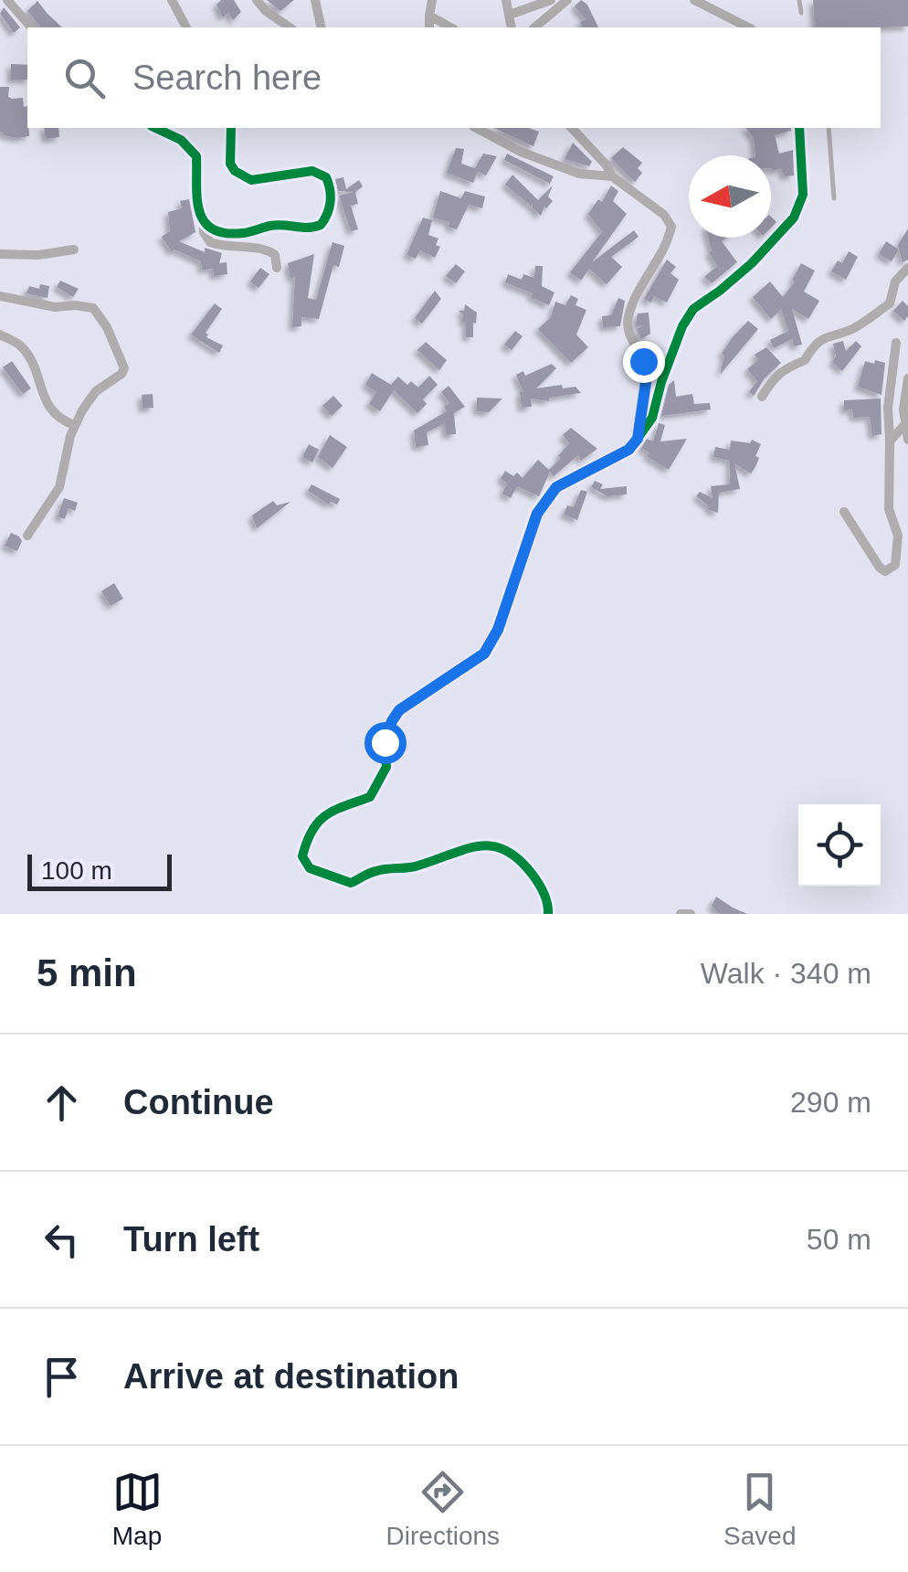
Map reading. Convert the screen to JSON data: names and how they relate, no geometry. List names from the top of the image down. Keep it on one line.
{"scale_bar":"100 m","north":"left","page":{"search":"Search here","scale":"100 m","heading":["5 min","Walk · 340 m"],"list":[["Continue","290 m"],["Turn left","50 m"],"Arrive at destination"],"nav":["Map","Directions","Saved"]}}
